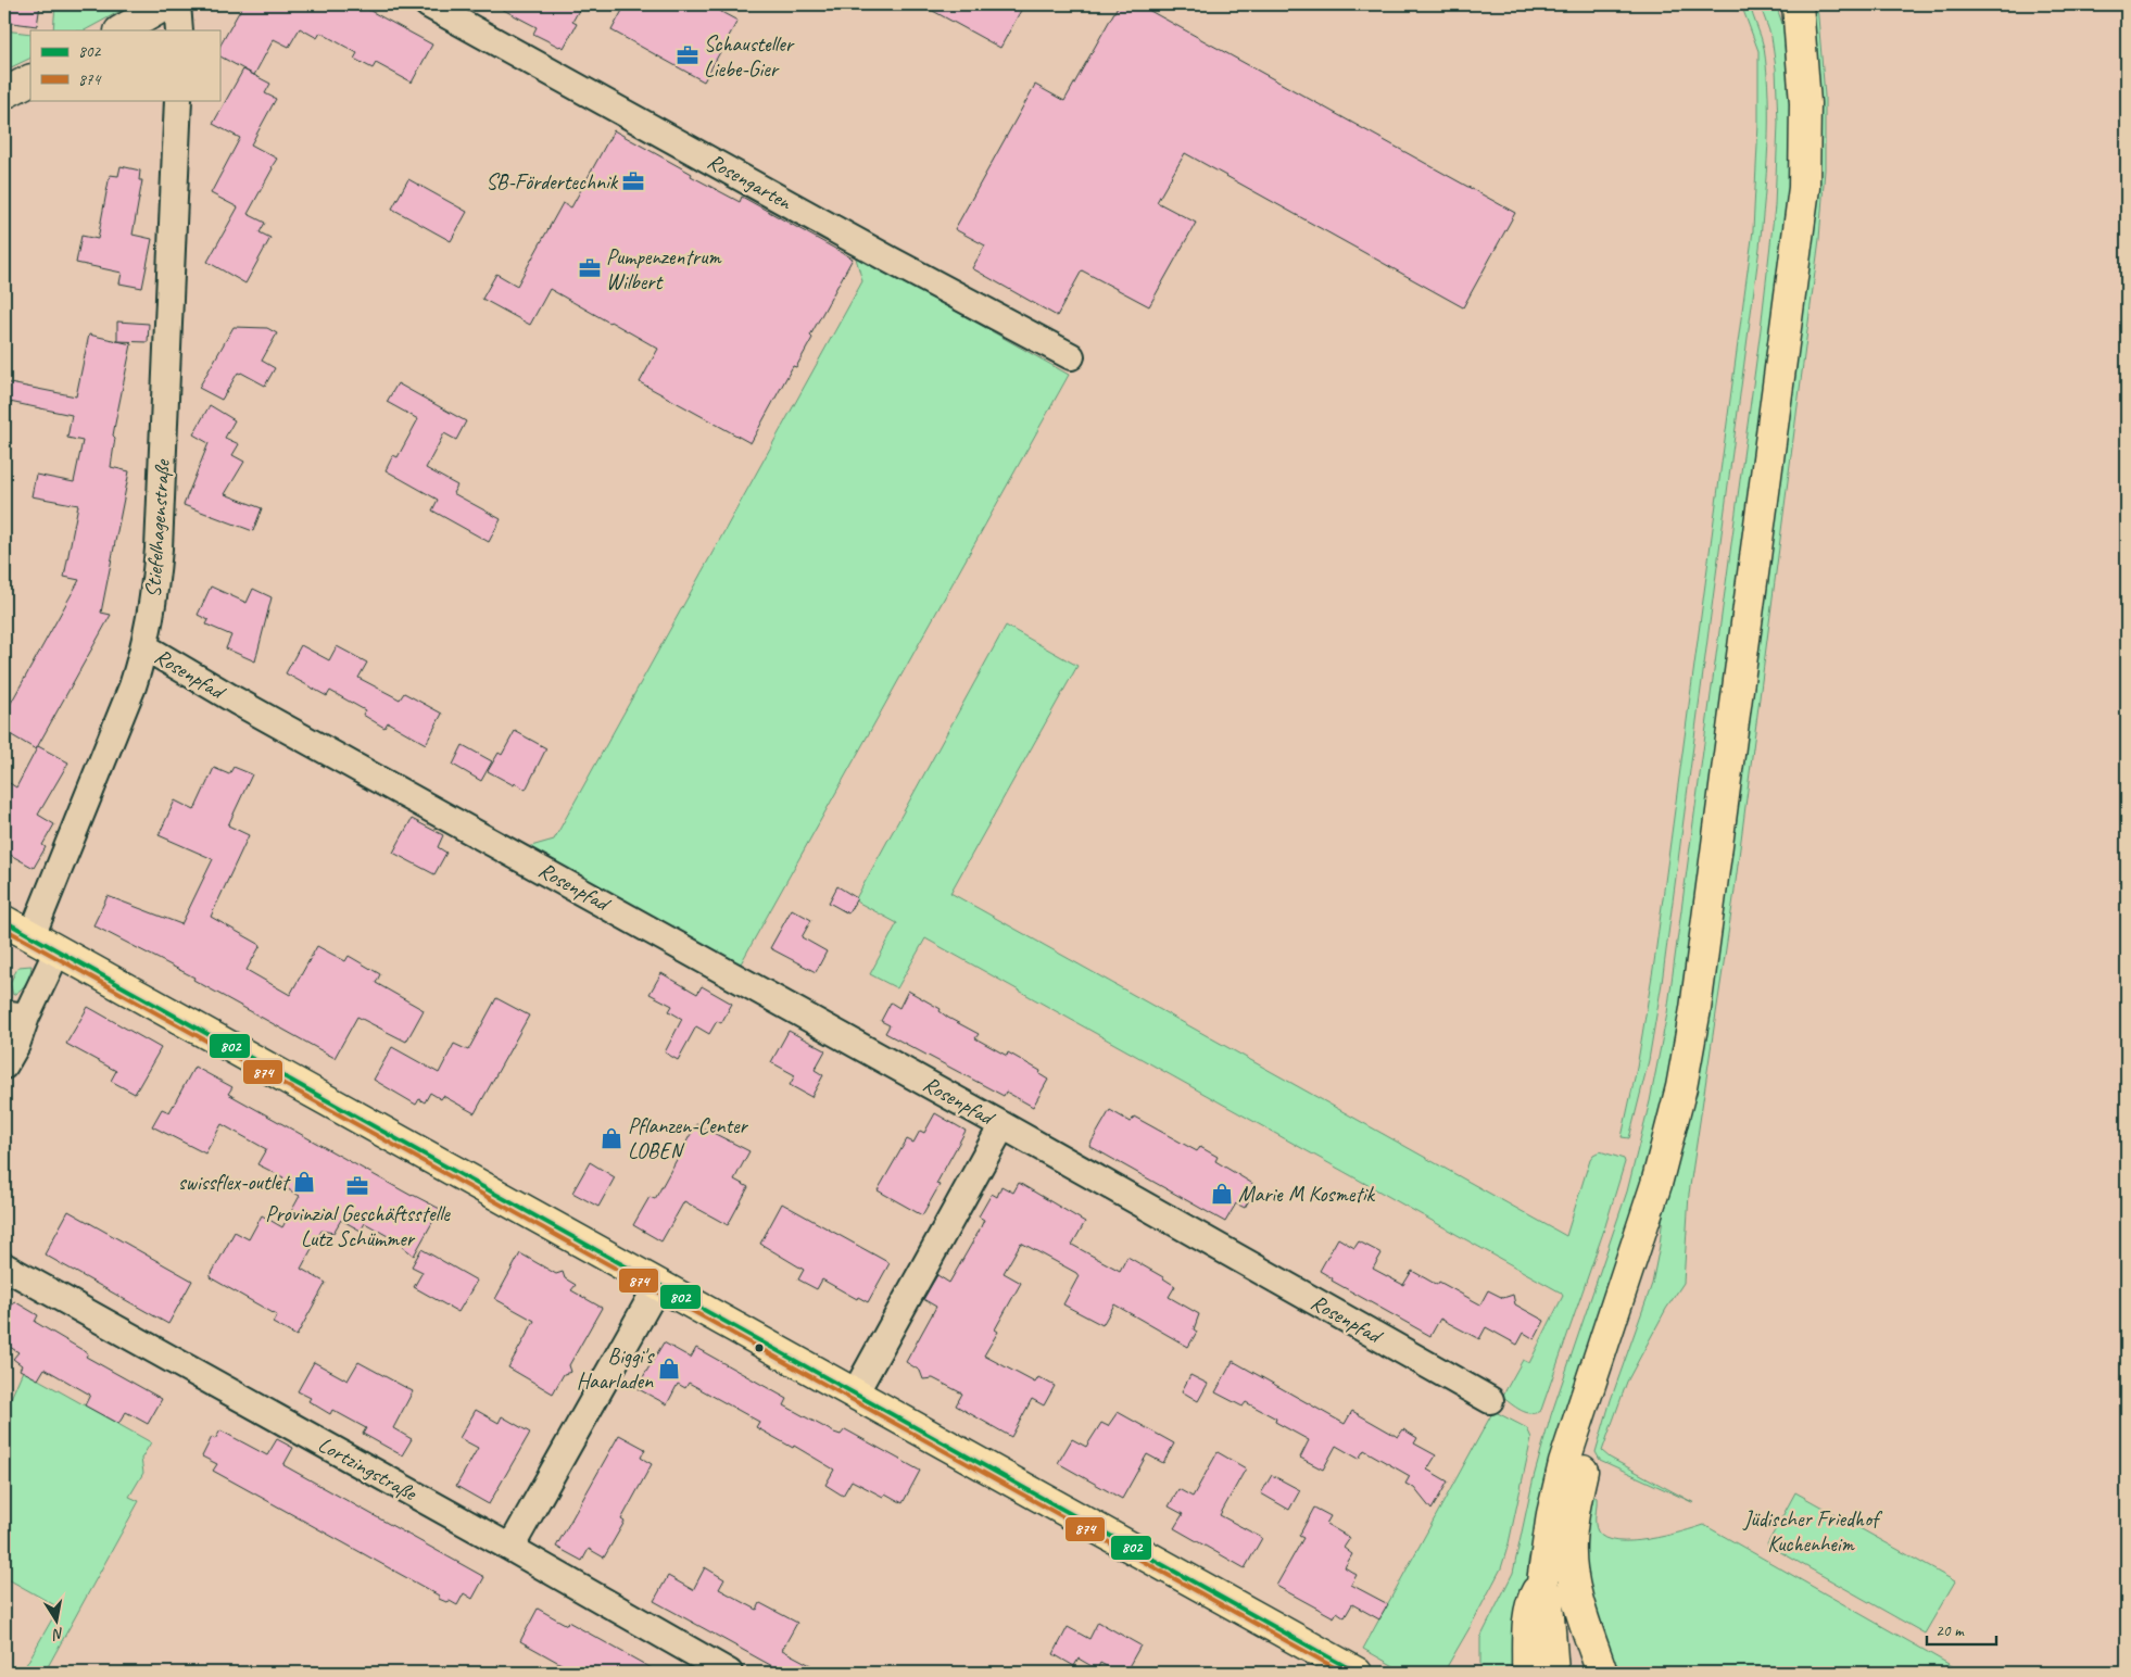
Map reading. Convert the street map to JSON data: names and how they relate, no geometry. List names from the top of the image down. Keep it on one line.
{"streets":{"street":["Rosengarten","Stiefelhagenstraße","Rosenpfad","Lortzingstraße"]},"crossings":[["Stiefelhagenstraße","Rosenpfad"]],"parks":["Jüdischer Friedhof Kuchenheim"],"places":{"office":["Schausteller Liebe-Gier","SB-Fördertechnik","Pumpenzentrum Wilbert","Provinzial Geschäftsstelle Lutz Schümmer"],"shop":["Pflanzen-Center LOBEN","swissflex-outlet","Marie M Kosmetik","Biggi's Haarladen"]},"lines":["transit line 802","transit line 874"],"legend":["802","874"],"scale_bar":"20 m","north":"bottom"}
